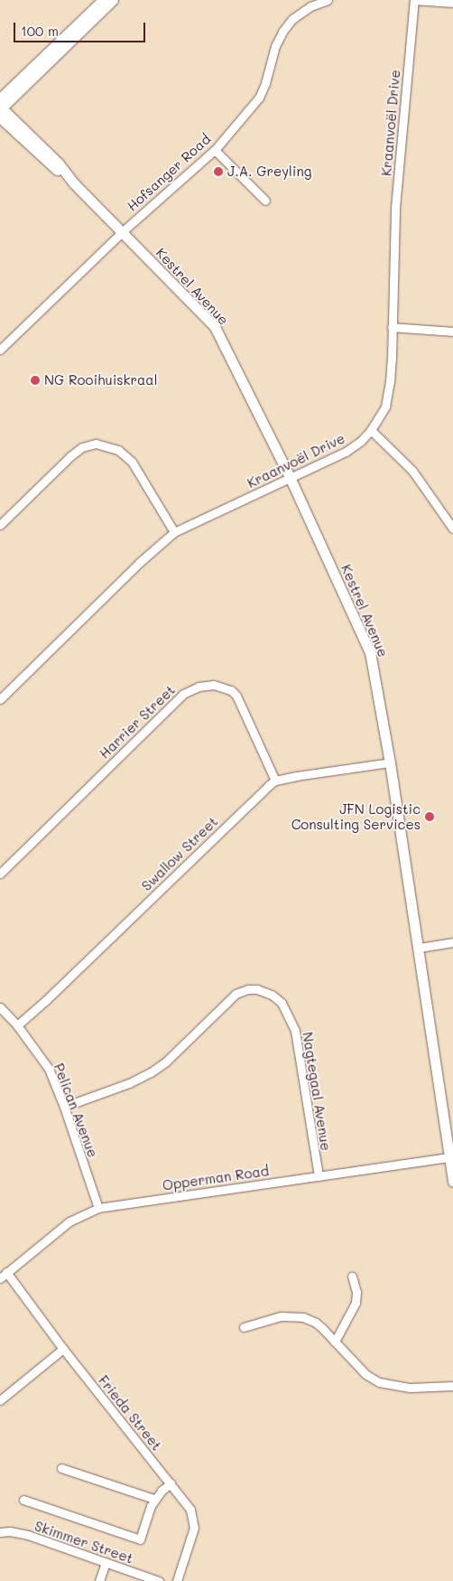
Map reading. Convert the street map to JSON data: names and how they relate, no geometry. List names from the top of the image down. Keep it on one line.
{"streets":{"street":["Kraanvoël Drive","Hofsanger Road","Kestrel Avenue","Harrier Street","Swallow Street","Nagtegaal Avenue","Pelican Avenue","Opperman Road","Frieda Street","Skimmer Street"]},"crossings":[["Kraanvoël Drive","Kestrel Avenue"],["Hofsanger Road","Kestrel Avenue"],["Kestrel Avenue","Swallow Street"],["Kestrel Avenue","Opperman Road"],["Harrier Street","Swallow Street"],["Swallow Street","Pelican Avenue"],["Nagtegaal Avenue","Pelican Avenue"],["Nagtegaal Avenue","Opperman Road"],["Pelican Avenue","Opperman Road"],["Opperman Road","Frieda Street"]],"places":["J.A. Greyling","NG Rooihuiskraal","JFN Logistic Consulting Services"],"scale_bar":"100 m"}
